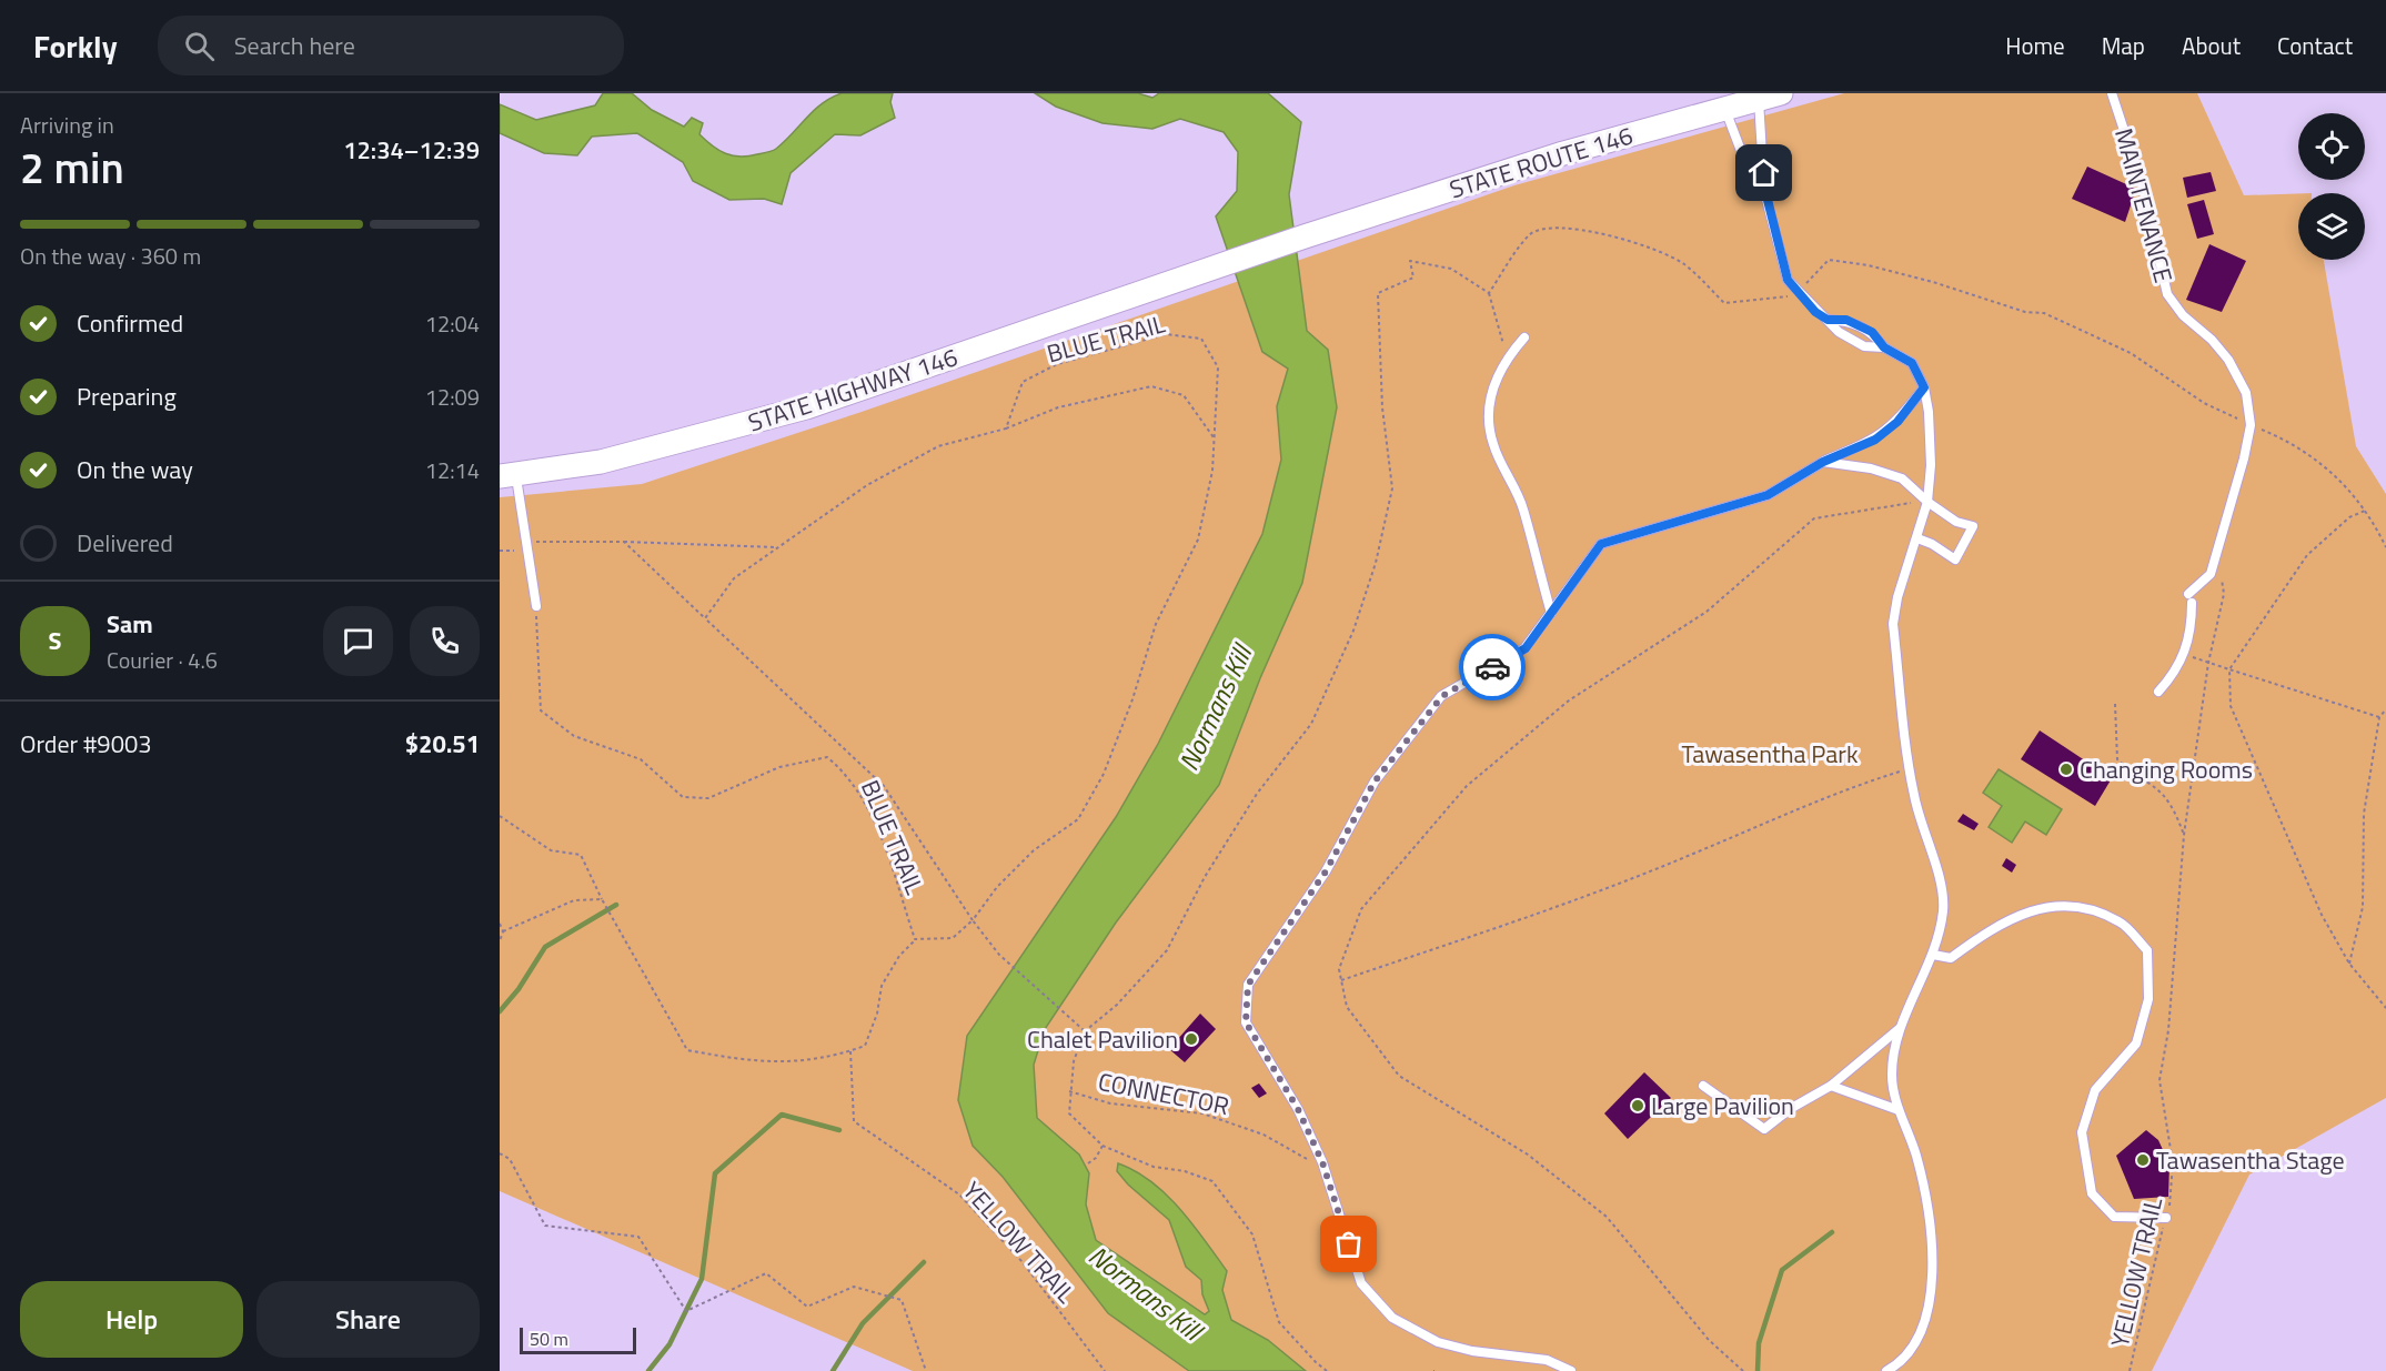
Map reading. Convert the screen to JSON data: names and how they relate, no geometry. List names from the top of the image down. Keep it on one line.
{"streets":{"main road":["STATE ROUTE 146","STATE HIGHWAY 146"],"lane":["MAINTENANCE"],"path":["BLUE TRAIL","CONNECTOR","YELLOW TRAIL"]},"crossings":[["STATE ROUTE 146","STATE HIGHWAY 146"],["MAINTENANCE","YELLOW TRAIL"]],"water":["Normans Kill"],"parks":["Tawasentha Park"],"places":["Changing Rooms","Chalet Pavilion","Large Pavilion","Tawasentha Stage"],"scale_bar":"50 m","page":{"header":"Forkly","search":"Search here","nav":["Home","Map","About","Contact"],"heading":["2 min","Arriving in","12:34–12:39"],"panel":["Sam","Courier · 4.6","Order #9003","$20.51"],"bar":"On the way · 360 m","list":[["Confirmed","12:04"],["Preparing","12:09"],["On the way","12:14"],"Delivered"],"round":"S","buttons":["Help","Share"],"scale":"50 m"}}
